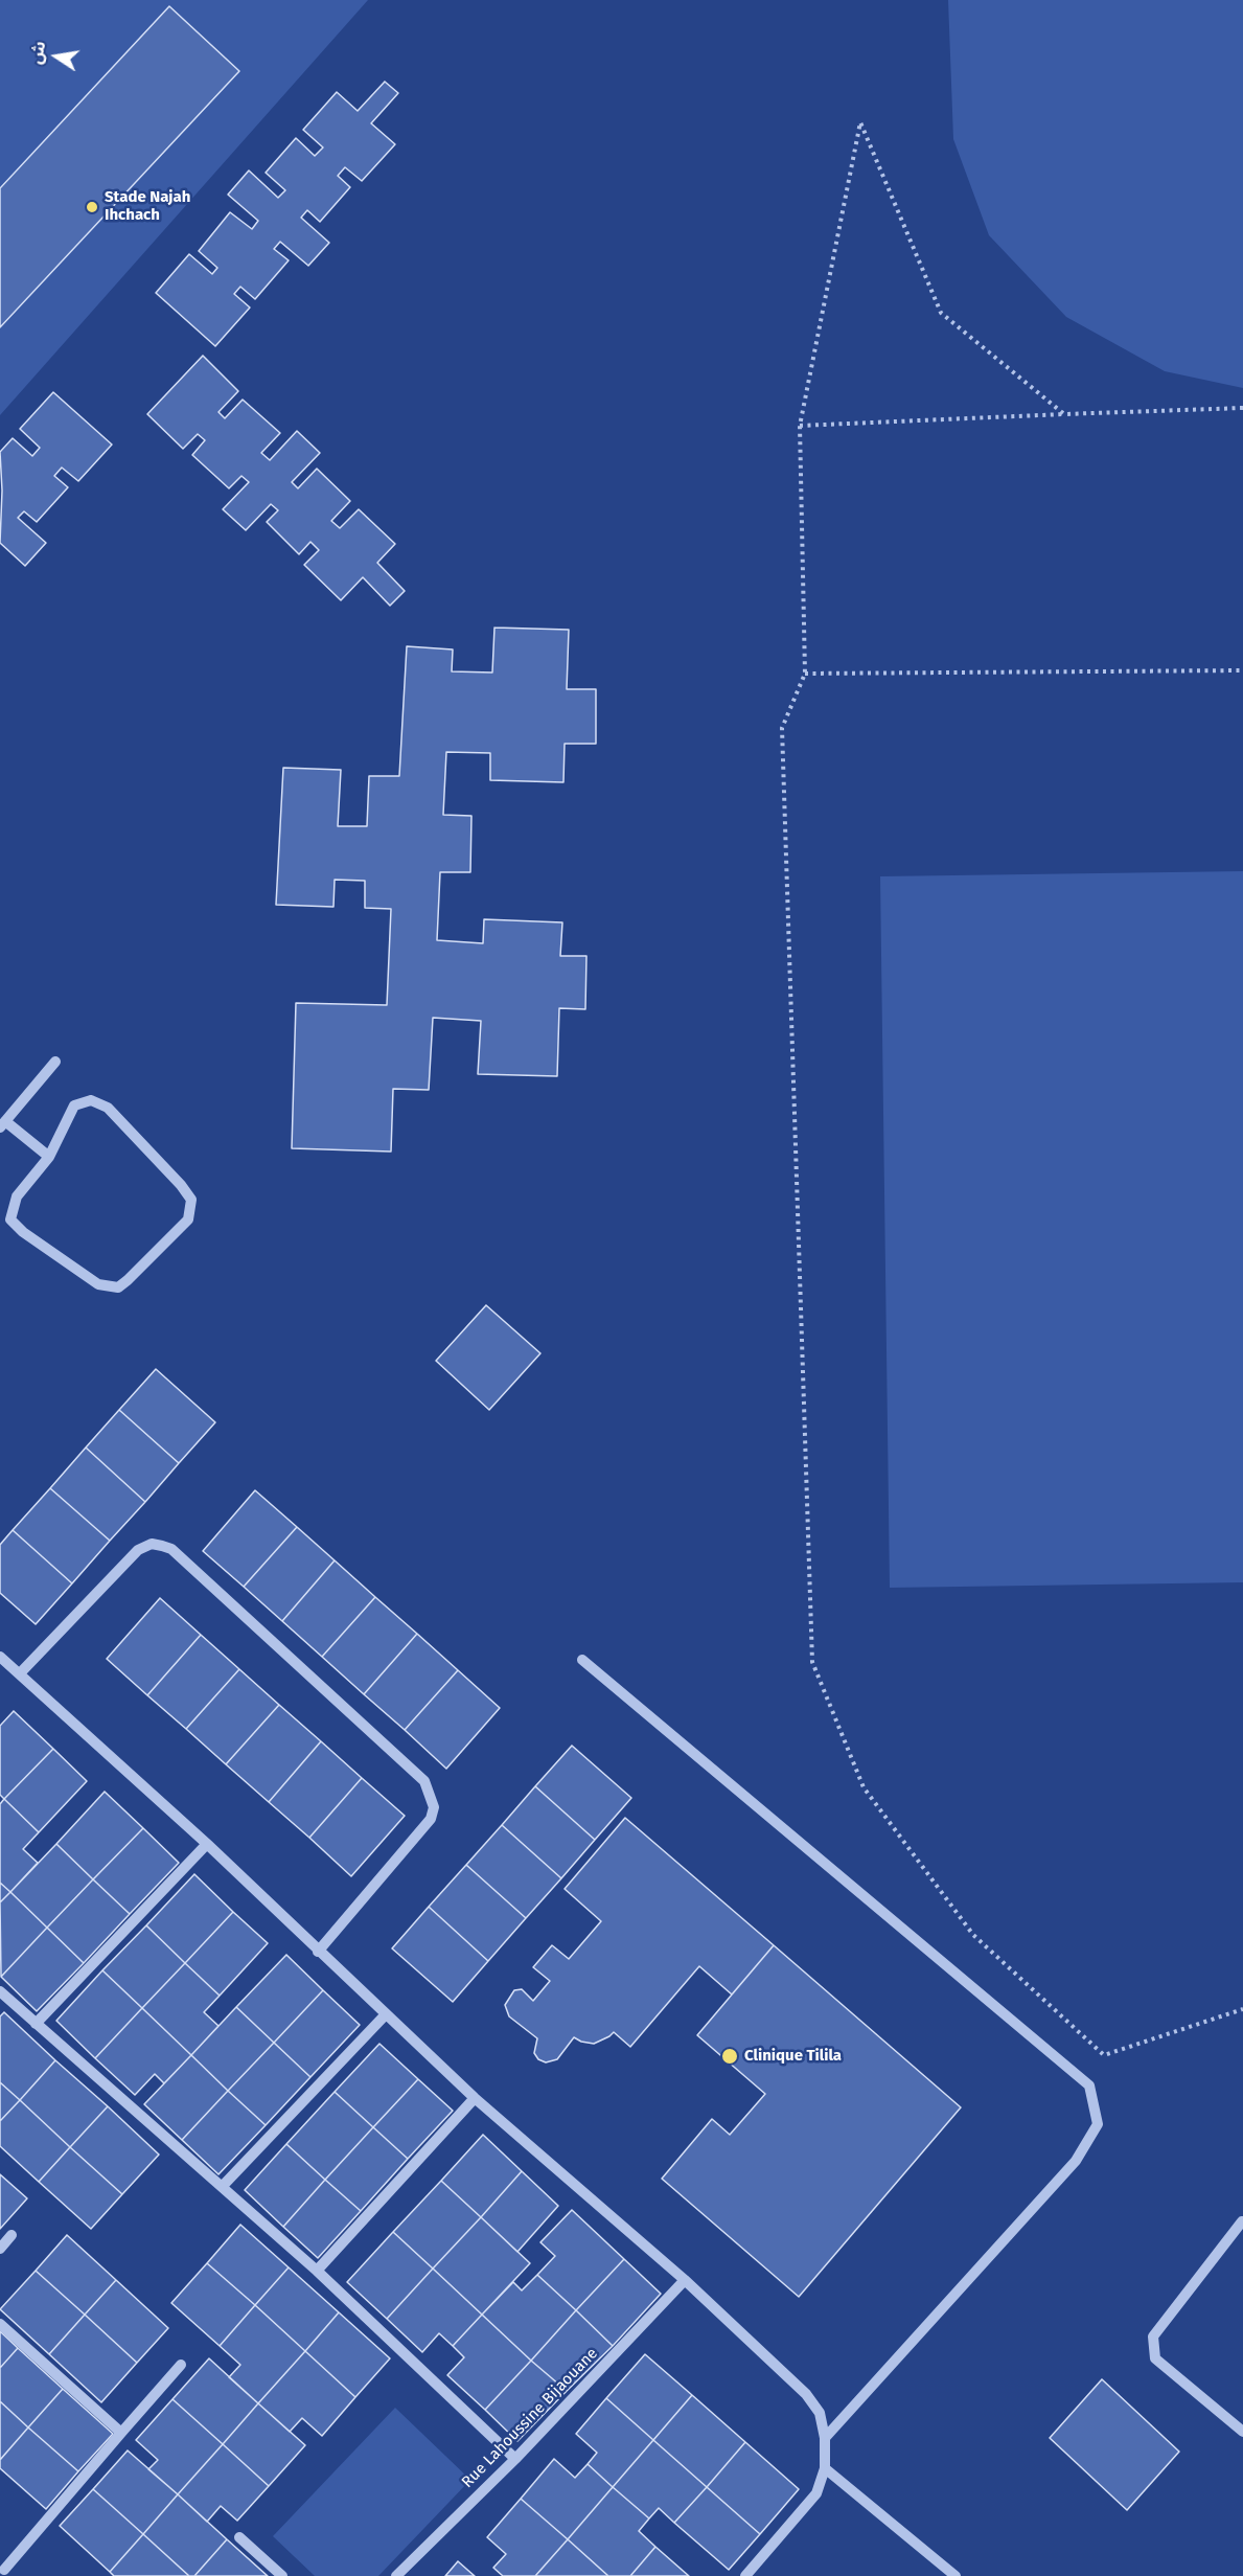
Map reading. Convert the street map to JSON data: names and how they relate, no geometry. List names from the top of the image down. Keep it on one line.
{"streets":{"street":["Rue Lahoussine Bijaouane"]},"places":["Stade Najah Ihchach","Clinique Tilila"],"north":"left"}
